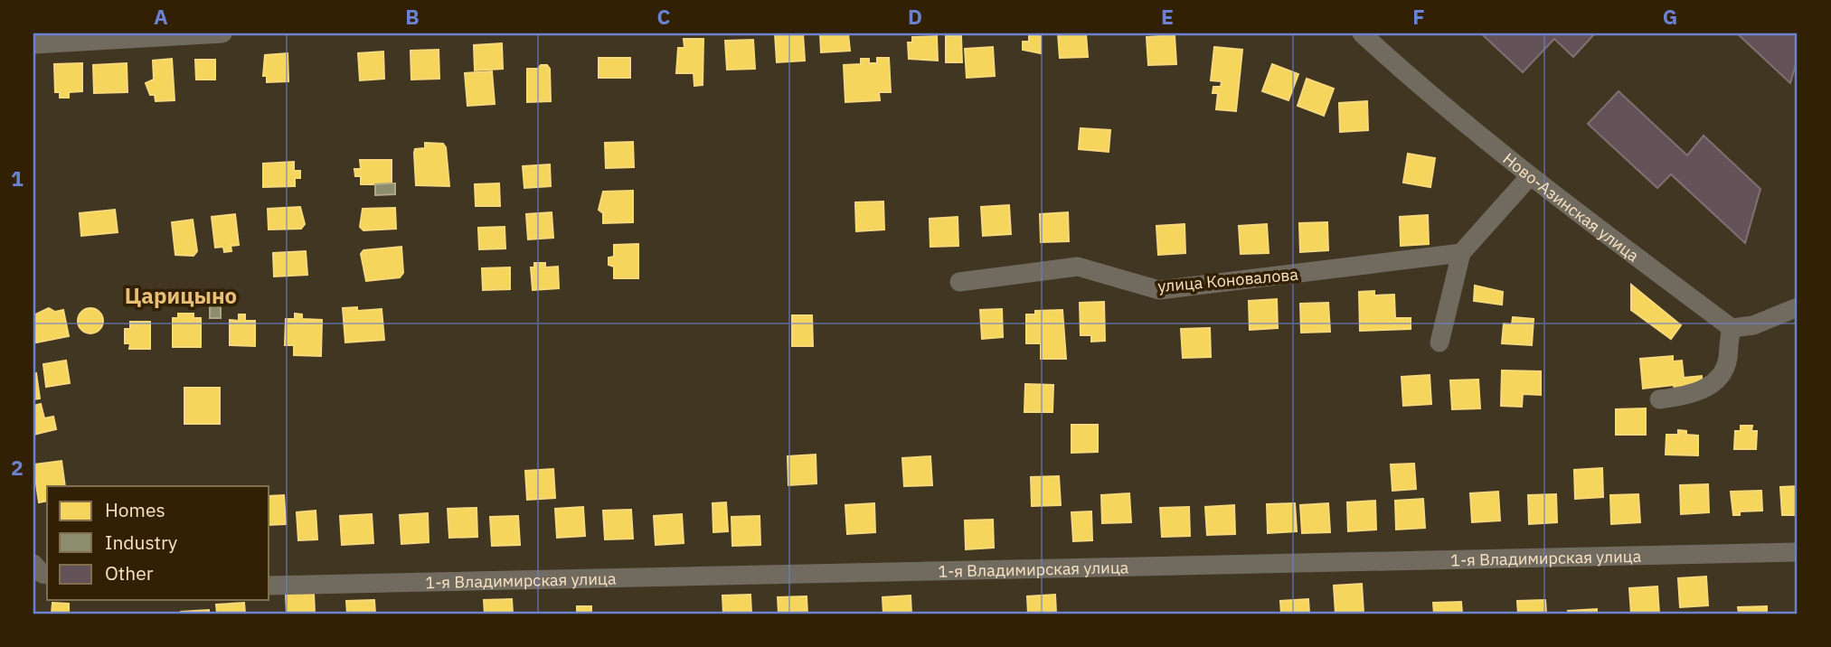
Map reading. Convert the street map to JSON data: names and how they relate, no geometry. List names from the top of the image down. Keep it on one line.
{"streets":{"street":["Ново-Азинская улица","улица Коновалова","1-я Владимирская улица"]},"districts":["Царицыно"],"legend":["Homes","Industry","Other"],"grid":{"columns":["A","B","C","D","E","F","G"],"rows":["1","2"]}}
